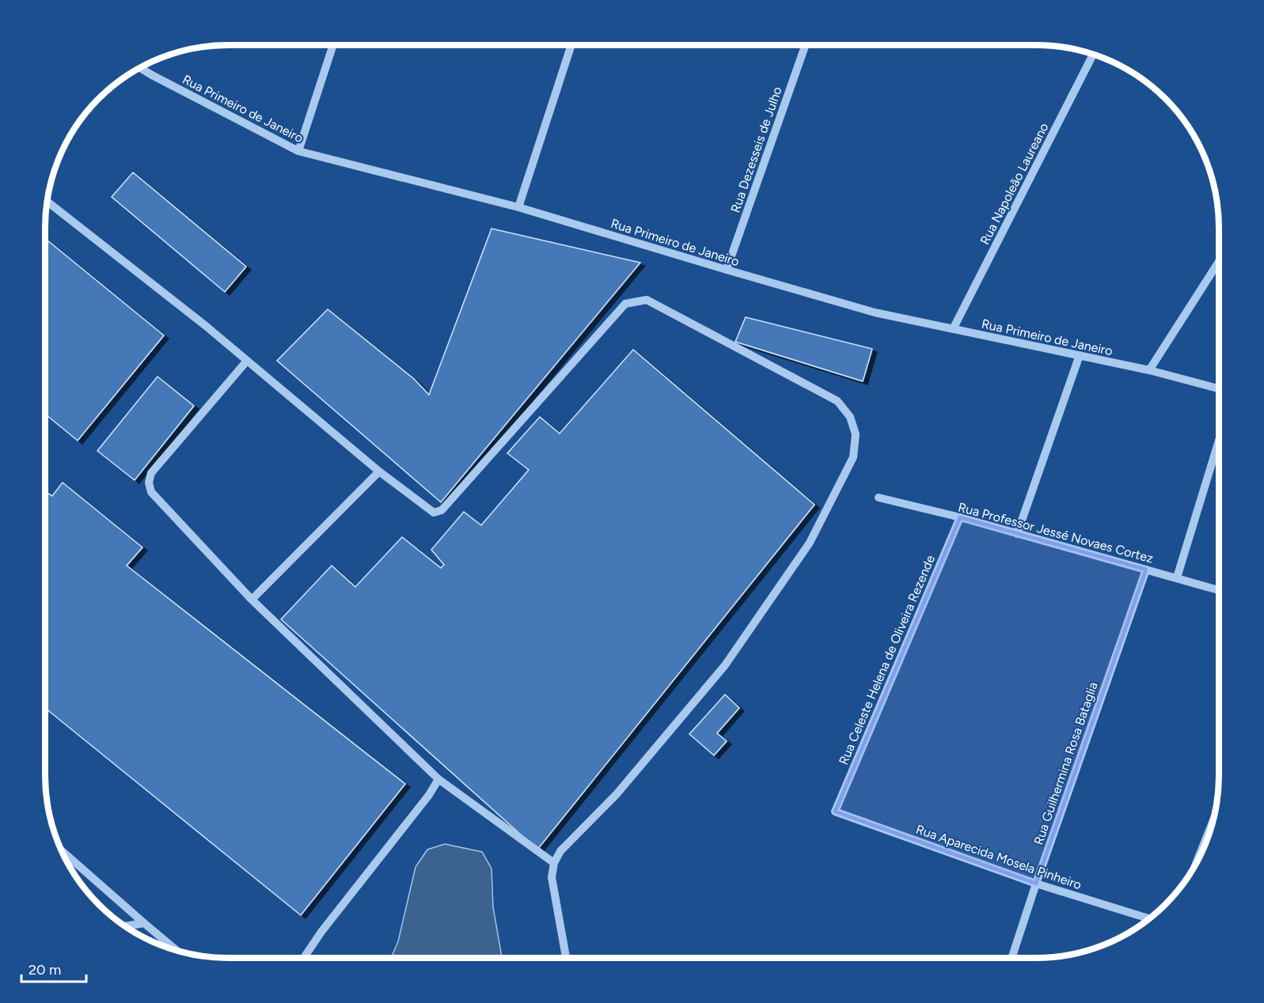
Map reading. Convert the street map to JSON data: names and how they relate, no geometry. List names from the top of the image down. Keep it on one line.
{"streets":{"street":["Rua Primeiro de Janeiro","Rua Dezesseis de Julho","Rua Napoleão Laureano","Rua Professor Jessé Novaes Cortez","Rua Celeste Helena de Oliveira Rezende","Rua Guilhermina Rosa Bataglia","Rua Aparecida Mosela Pinheiro"]},"crossings":[["Rua Primeiro de Janeiro","Rua Dezesseis de Julho"],["Rua Primeiro de Janeiro","Rua Napoleão Laureano"],["Rua Professor Jessé Novaes Cortez","Rua Celeste Helena de Oliveira Rezende"],["Rua Professor Jessé Novaes Cortez","Rua Guilhermina Rosa Bataglia"],["Rua Celeste Helena de Oliveira Rezende","Rua Aparecida Mosela Pinheiro"],["Rua Guilhermina Rosa Bataglia","Rua Aparecida Mosela Pinheiro"]],"scale_bar":"20 m"}
